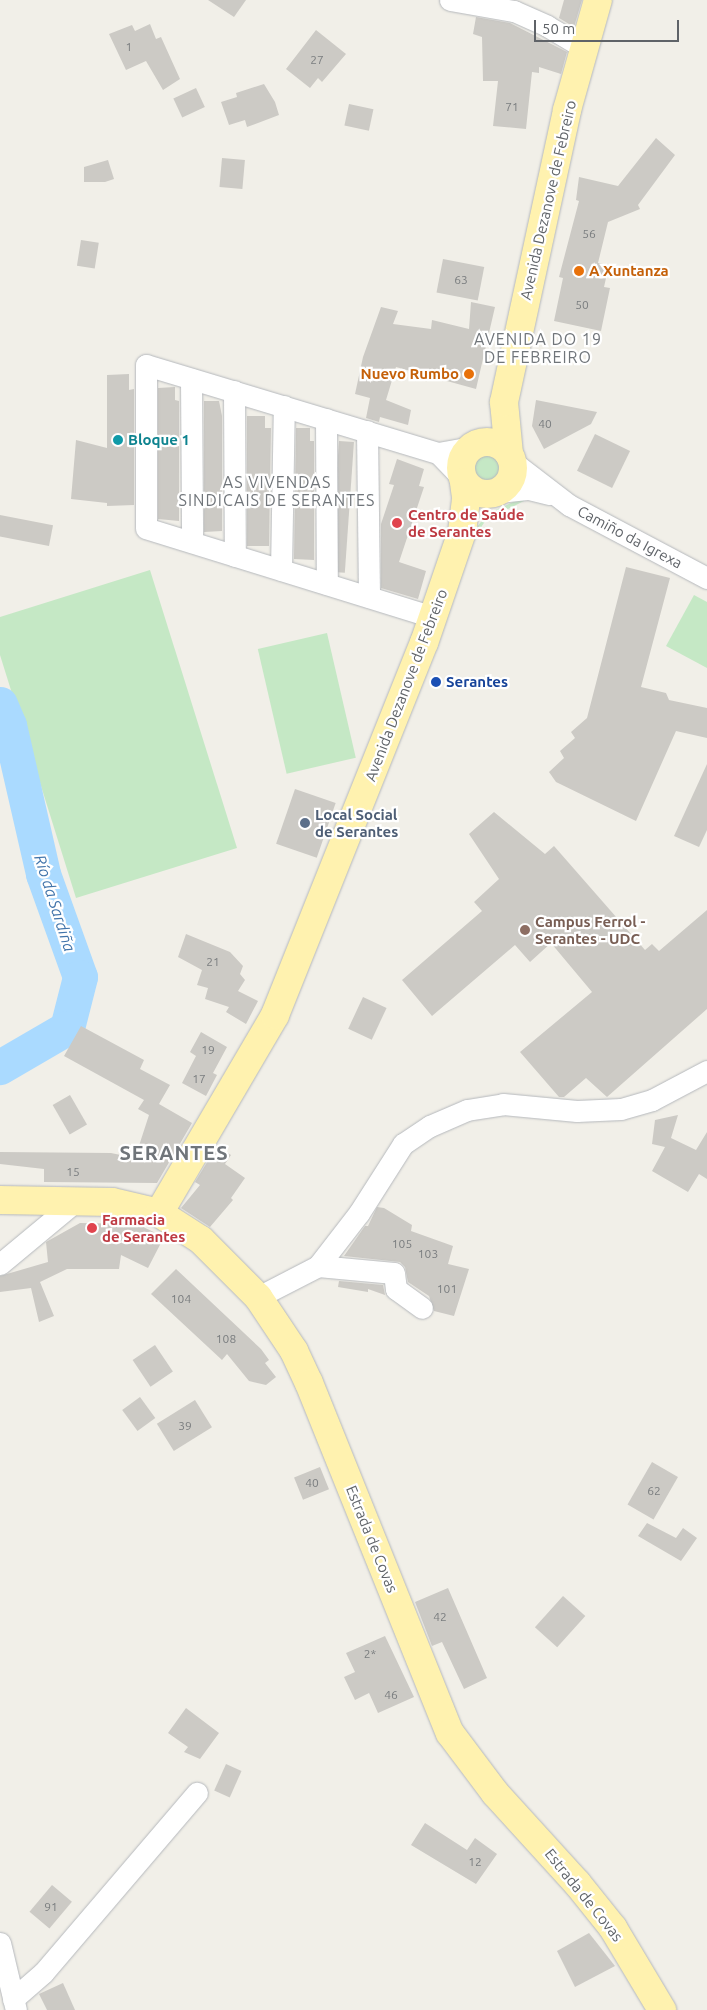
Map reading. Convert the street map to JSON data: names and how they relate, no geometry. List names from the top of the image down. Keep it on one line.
{"streets":{"main road":["Avenida Dezanove de Febreiro","Estrada de Covas"],"street":["Camiño da Igrexa"]},"crossings":[["Avenida Dezanove de Febreiro","Estrada de Covas"]],"districts":["AVENIDA DO 19 DE FEBREIRO","AS VIVENDAS SINDICAIS DE SERANTES","SERANTES"],"water":["Río da Sardiña"],"places":["A Xuntanza","Nuevo Rumbo","Bloque 1","Centro de Saúde de Serantes","Serantes","Local Social de Serantes","Campus Ferrol - Serantes - UDC","Farmacia de Serantes"],"house_numbers":["1","27","71","56","63","50","40","21","19","17","15","105","103","101","104","108","39","40","62","42","2*","46","12","91"],"scale_bar":"50 m"}
